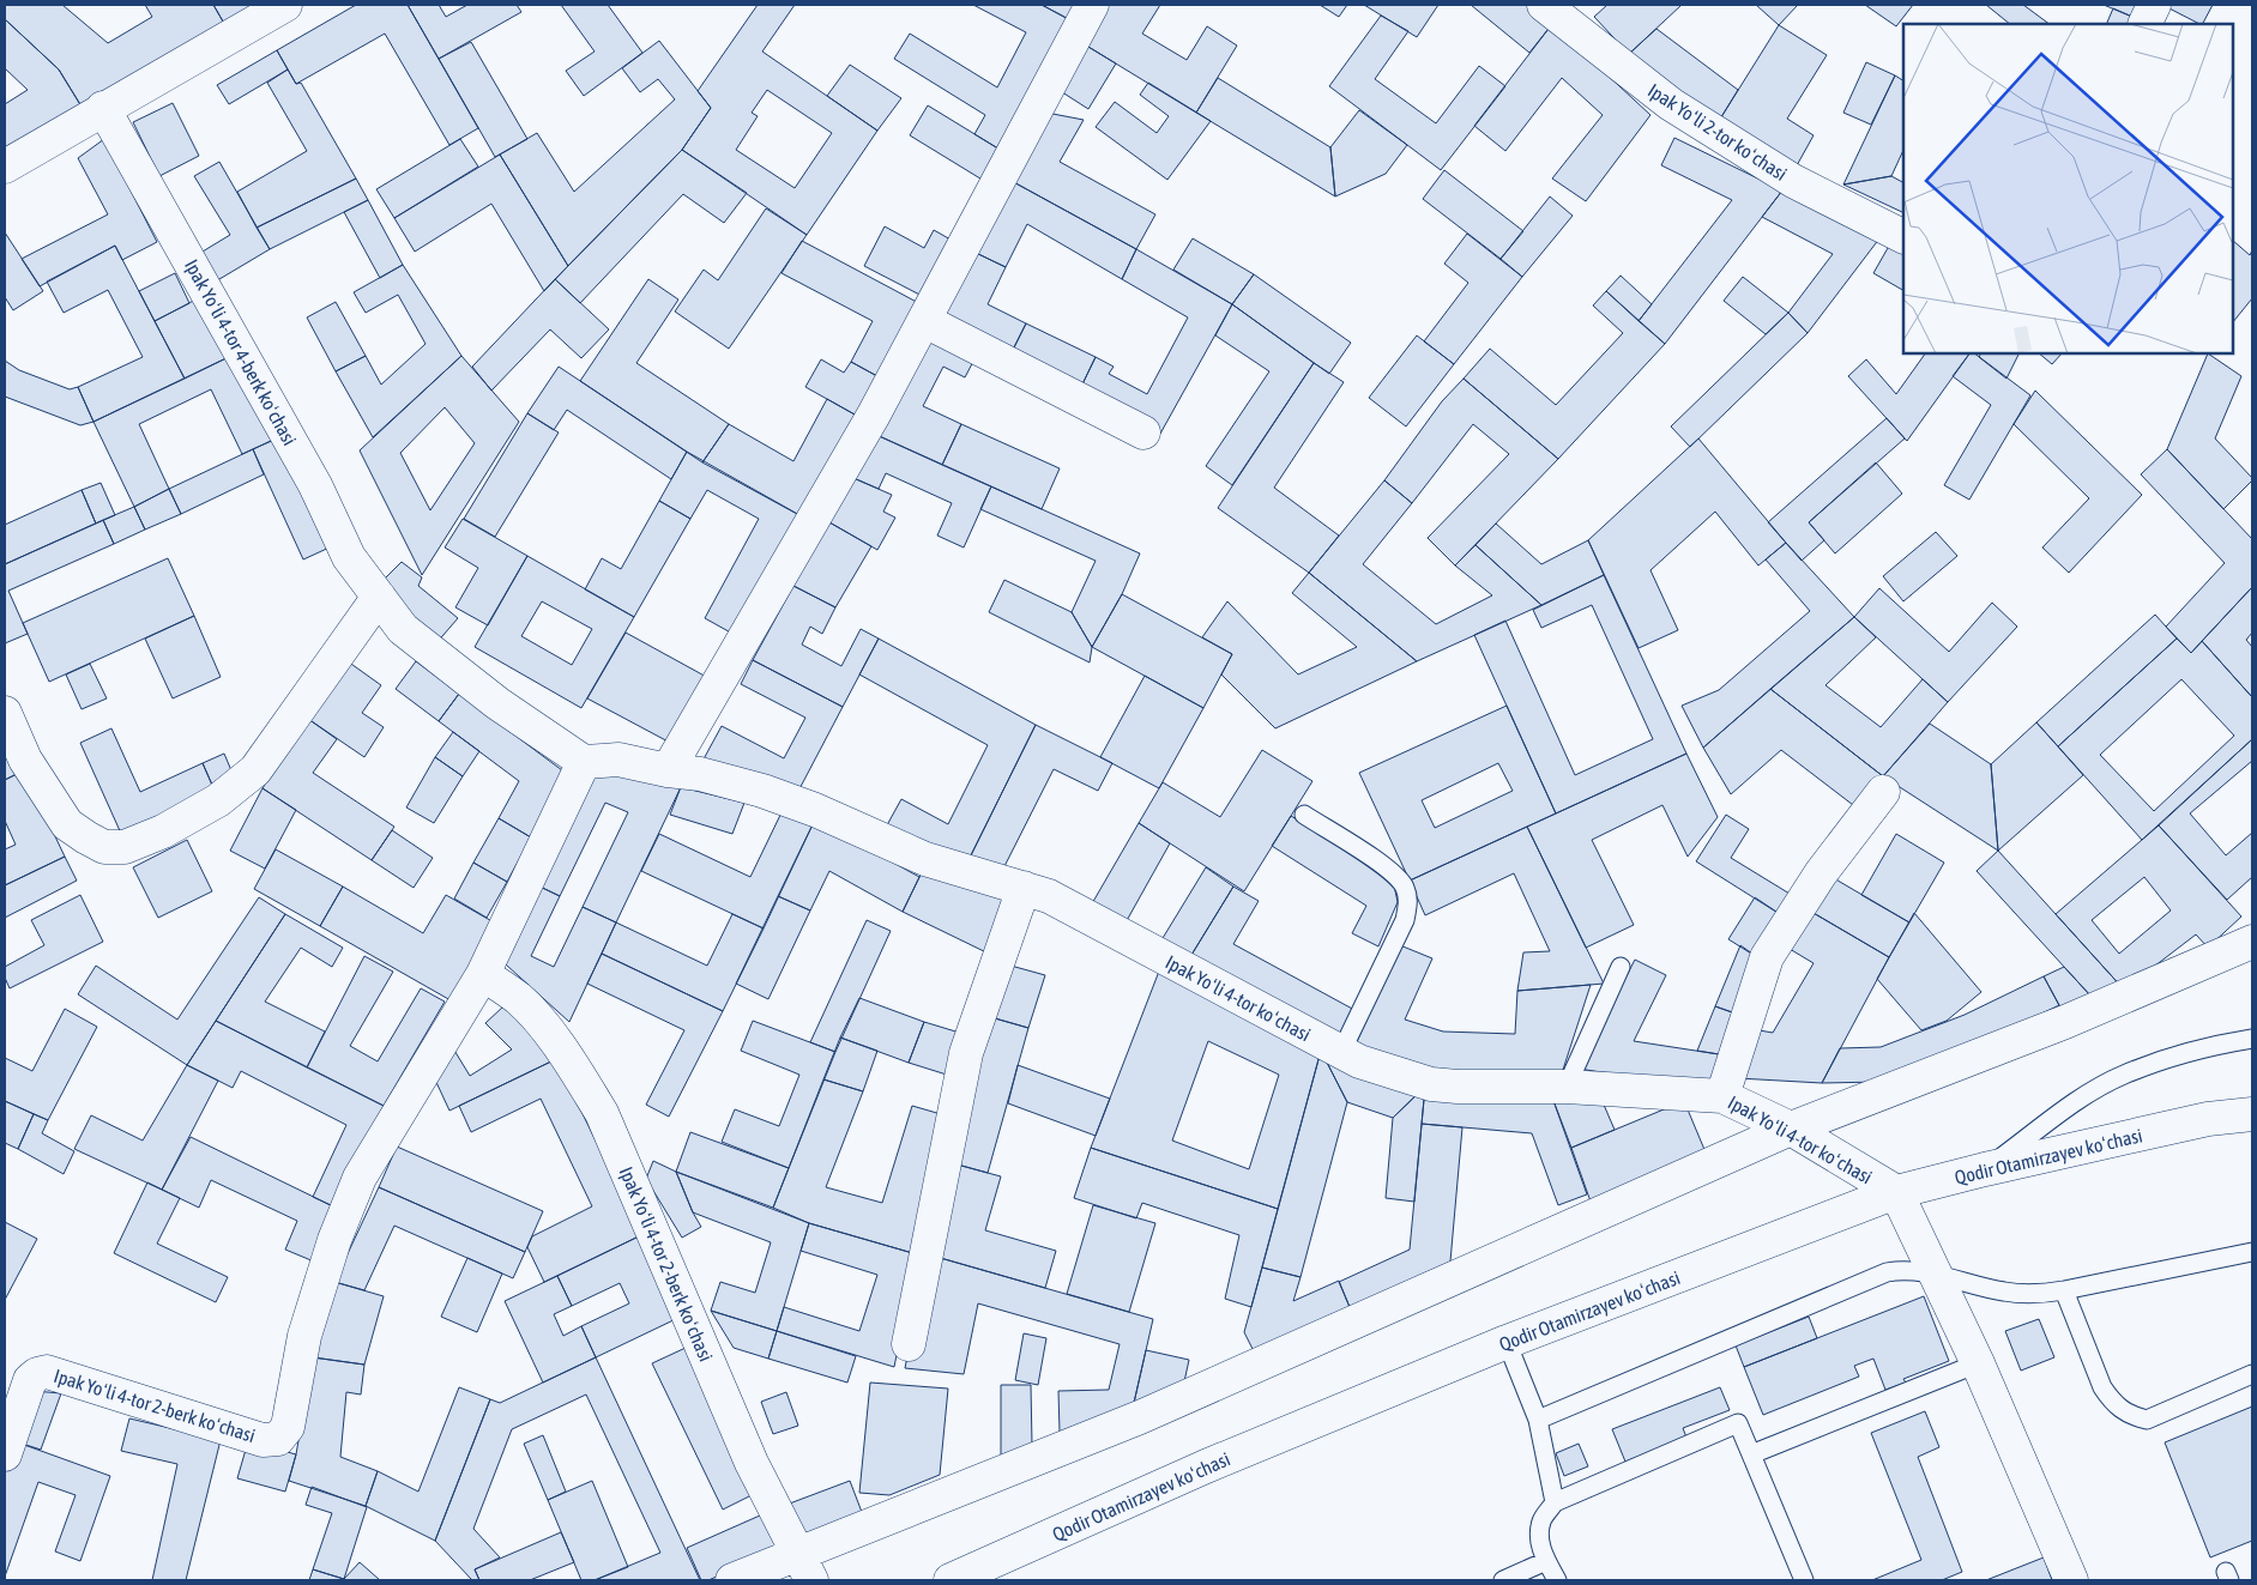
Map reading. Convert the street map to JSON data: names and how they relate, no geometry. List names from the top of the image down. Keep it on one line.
{"streets":{"street":["Ipak Yoʻli 2-tor koʻchasi","Ipak Yoʻli 4-tor 4-berk koʻchasi","Ipak Yoʻli 4-tor koʻchasi","Qodir Otamirzayev koʻchasi","Ipak Yoʻli 4-tor 2-berk koʻchasi"]},"crossings":[["Ipak Yoʻli 4-tor 4-berk koʻchasi","Ipak Yoʻli 4-tor koʻchasi"],["Ipak Yoʻli 4-tor 4-berk koʻchasi","Ipak Yoʻli 4-tor 2-berk koʻchasi"],["Ipak Yoʻli 4-tor koʻchasi","Qodir Otamirzayev koʻchasi"],["Ipak Yoʻli 4-tor koʻchasi","Ipak Yoʻli 4-tor 2-berk koʻchasi"]]}
